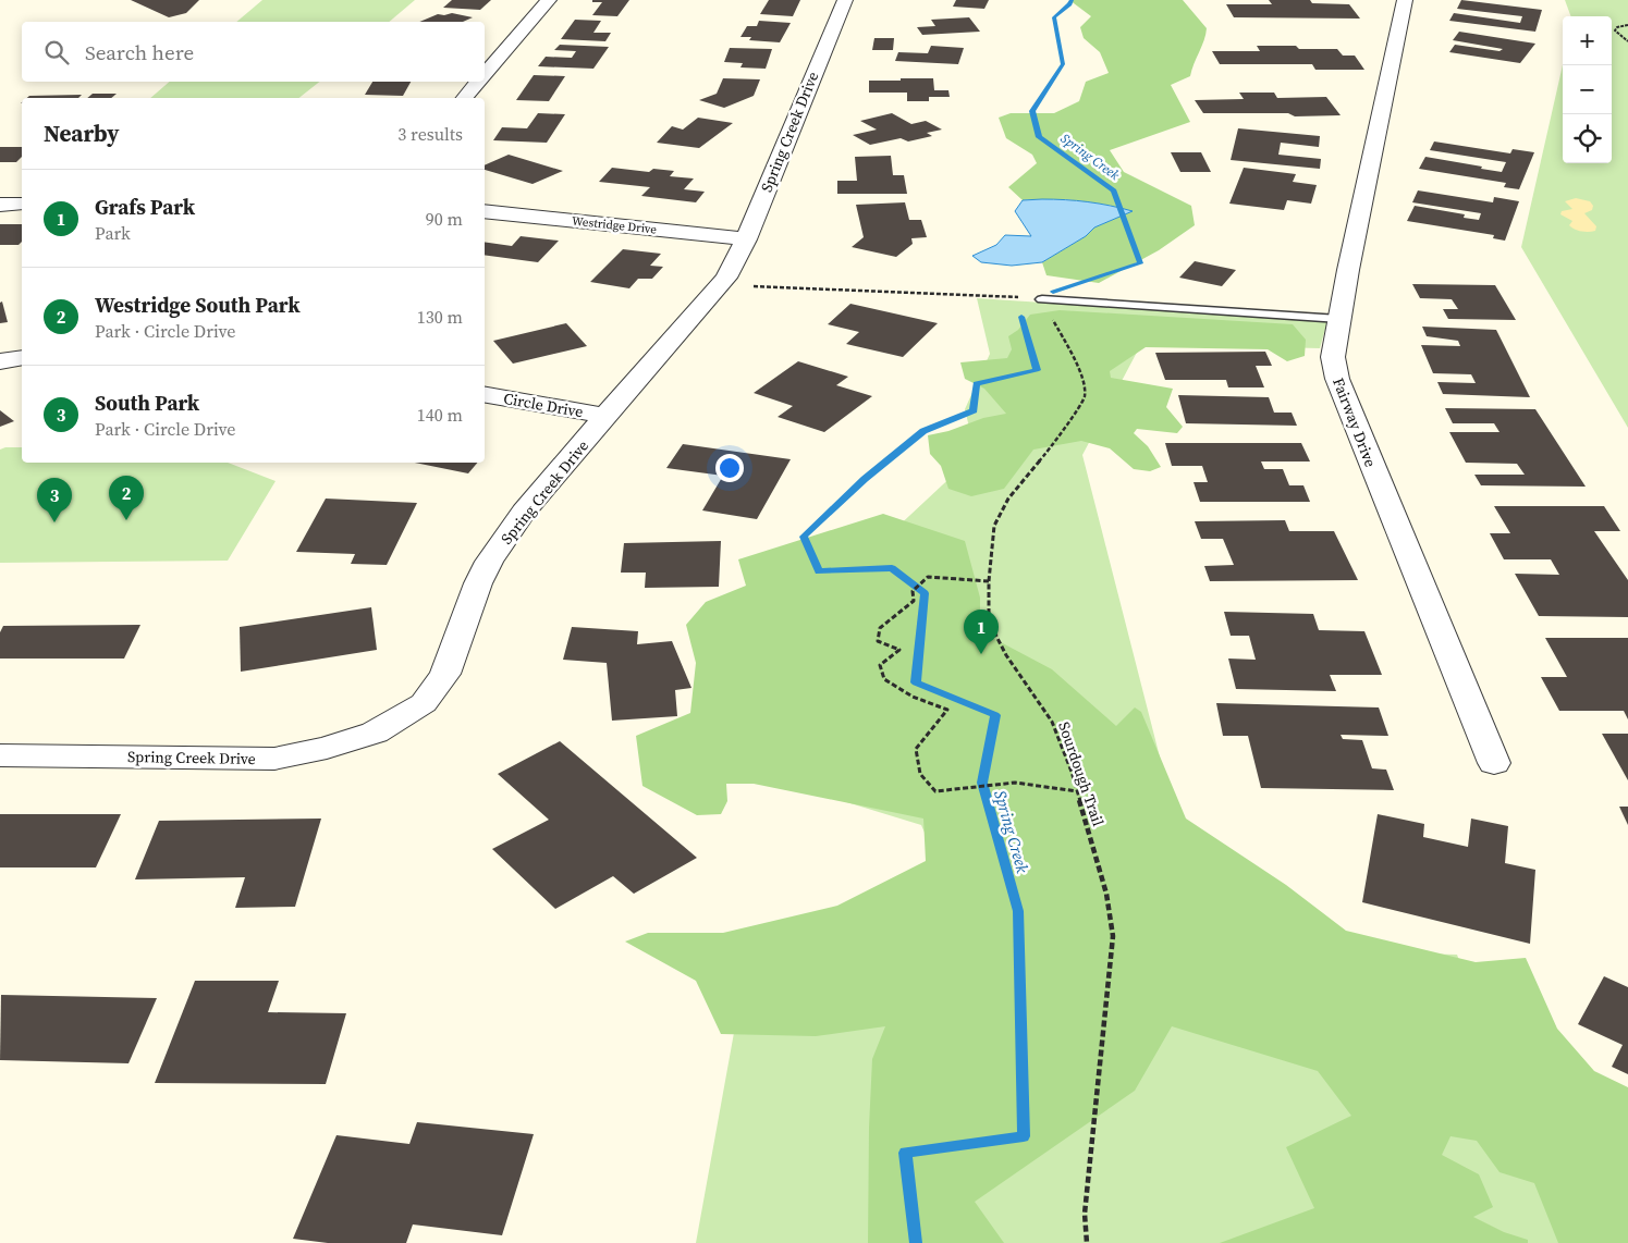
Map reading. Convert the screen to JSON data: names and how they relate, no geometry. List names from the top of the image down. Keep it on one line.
{"streets":{"street":["Spring Creek Drive","Westridge Drive","Circle Drive","Fairway Drive"],"path":["Sourdough Trail"]},"crossings":[["Spring Creek Drive","Westridge Drive"],["Spring Creek Drive","Circle Drive"]],"water":["Spring Creek"],"page":{"map_buttons":["+","−"],"search":"Search here","heading":["Nearby","3 results"],"list":[{"mark":"1","name":"Grafs Park","note":"Park","value":"90 m"},{"mark":"2","name":"Westridge South Park","note":"Park · Circle Drive","value":"130 m"},{"mark":"3","name":"South Park","note":"Park · Circle Drive","value":"140 m"}],"pins":["2","3","1"]}}
